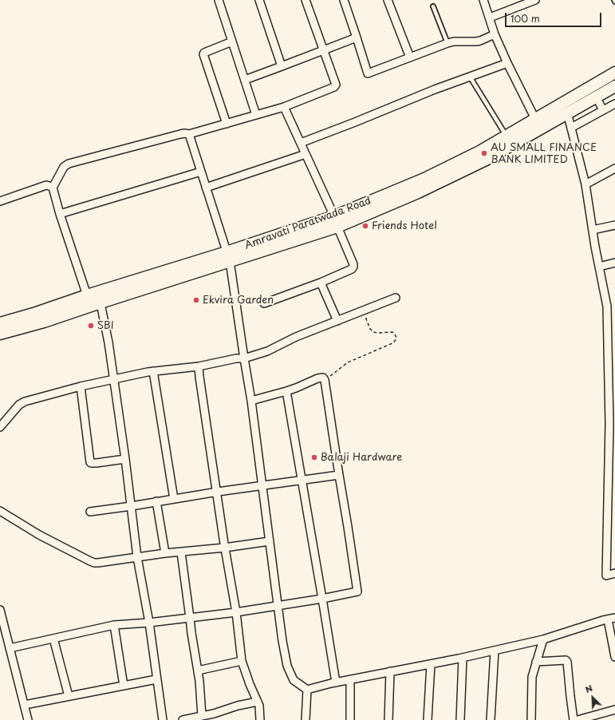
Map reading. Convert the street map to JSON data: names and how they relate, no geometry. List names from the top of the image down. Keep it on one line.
{"streets":{"main road":["Amravati Paratwada Road"]},"places":["AU SMALL FINANCE BANK LIMITED","Friends Hotel","Ekvira Garden","SBI","Balaji Hardware"],"scale_bar":"100 m","north":"top left"}
